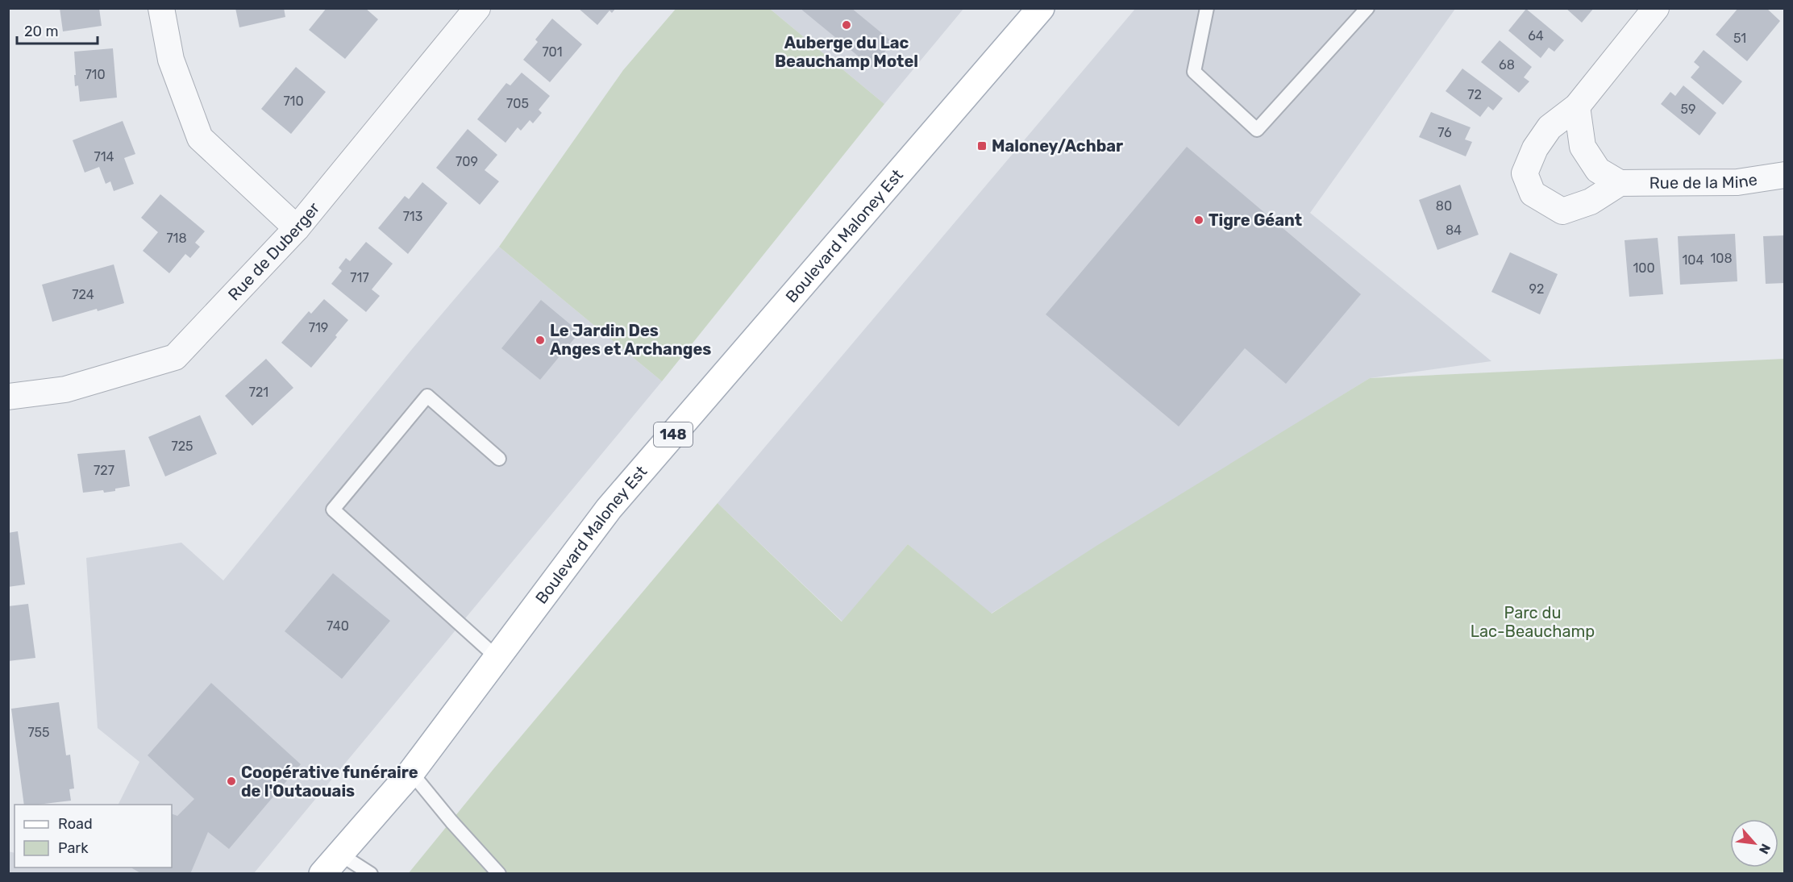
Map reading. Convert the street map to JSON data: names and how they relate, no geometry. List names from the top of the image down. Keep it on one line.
{"streets":{"main road":["Boulevard Maloney Est","148"],"street":["Rue de la Mine","Rue de Duberger"]},"parks":["Parc du Lac-Beauchamp"],"places":{"other":["Auberge du Lac Beauchamp Motel","Tigre Géant","Le Jardin Des Anges et Archanges","Coopérative funéraire de l'Outaouais"],"transit":["Maloney/Achbar"]},"house_numbers":["64","51","701","68","710","72","710","705","59","76","714","709","80","713","84","718","108","104","100","717","92","724","719","721","725","727","740","755"],"legend":["Road","Park"],"scale_bar":"20 m","north":"bottom right"}
